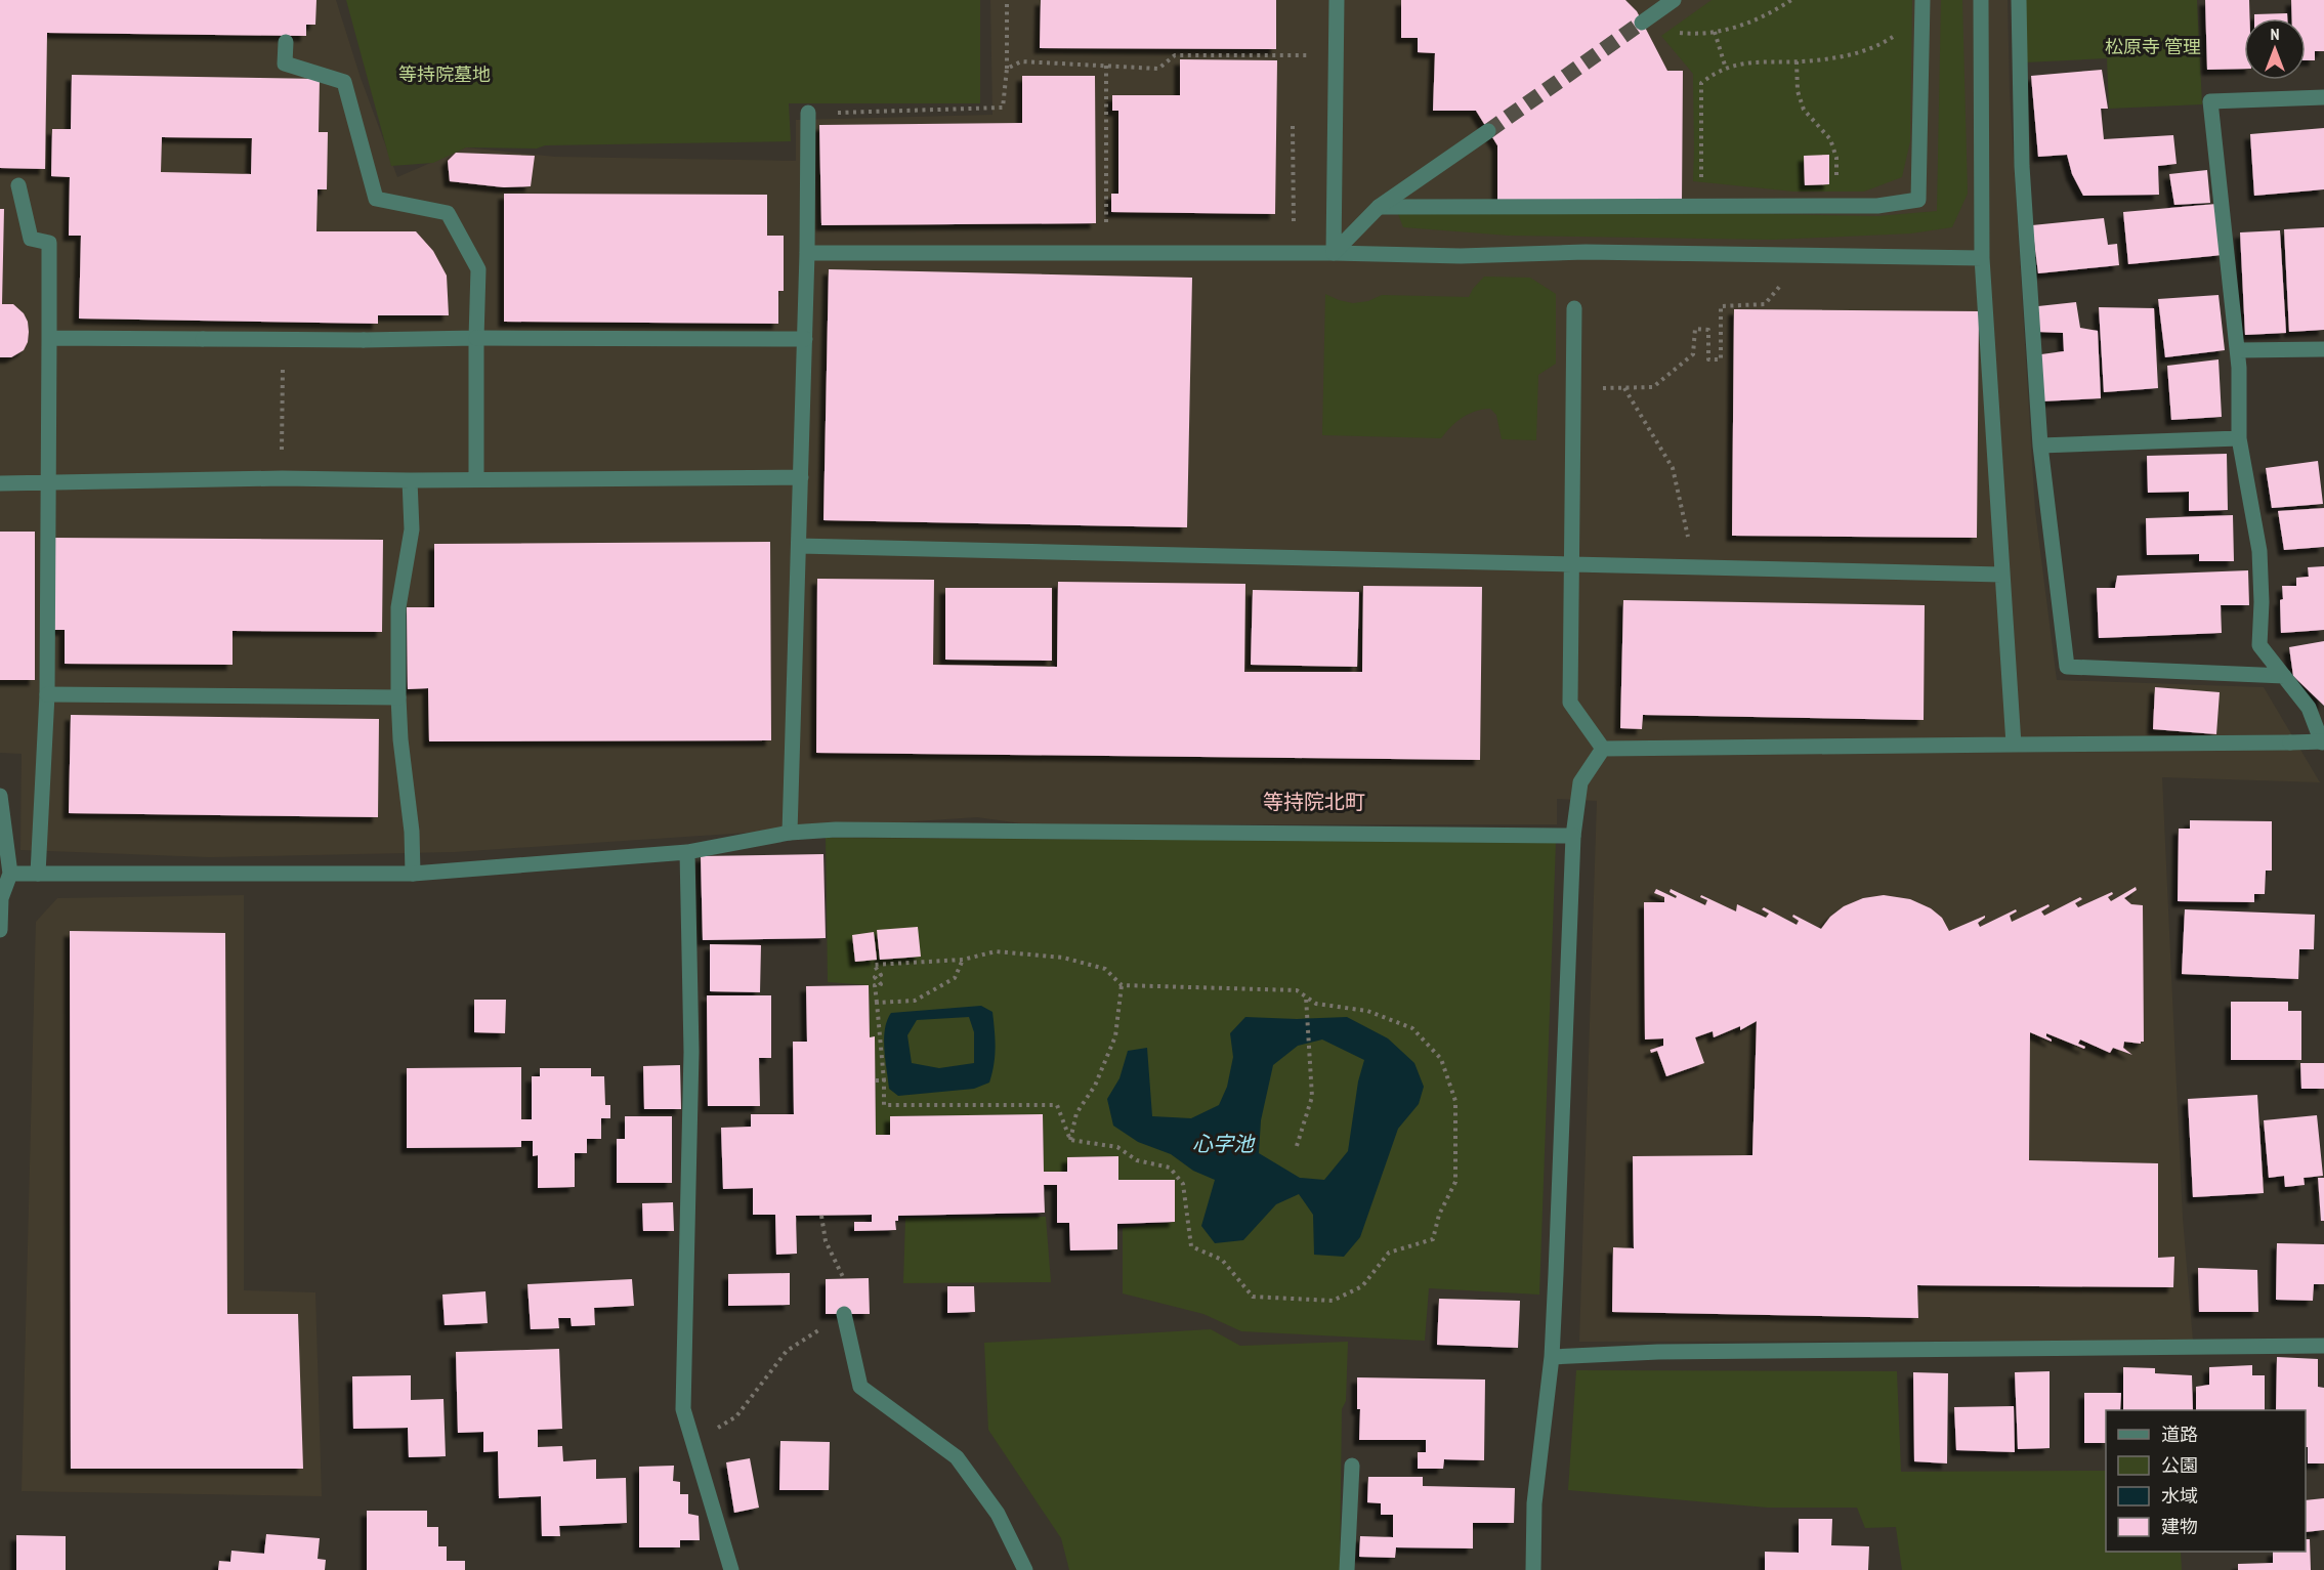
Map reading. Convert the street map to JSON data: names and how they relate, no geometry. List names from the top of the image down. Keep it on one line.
{"districts":["等持院北町"],"water":["心字池"],"parks":["松原寺 管理","等持院墓地"],"legend":["道路","公園","水域","建物"],"north":"top"}
